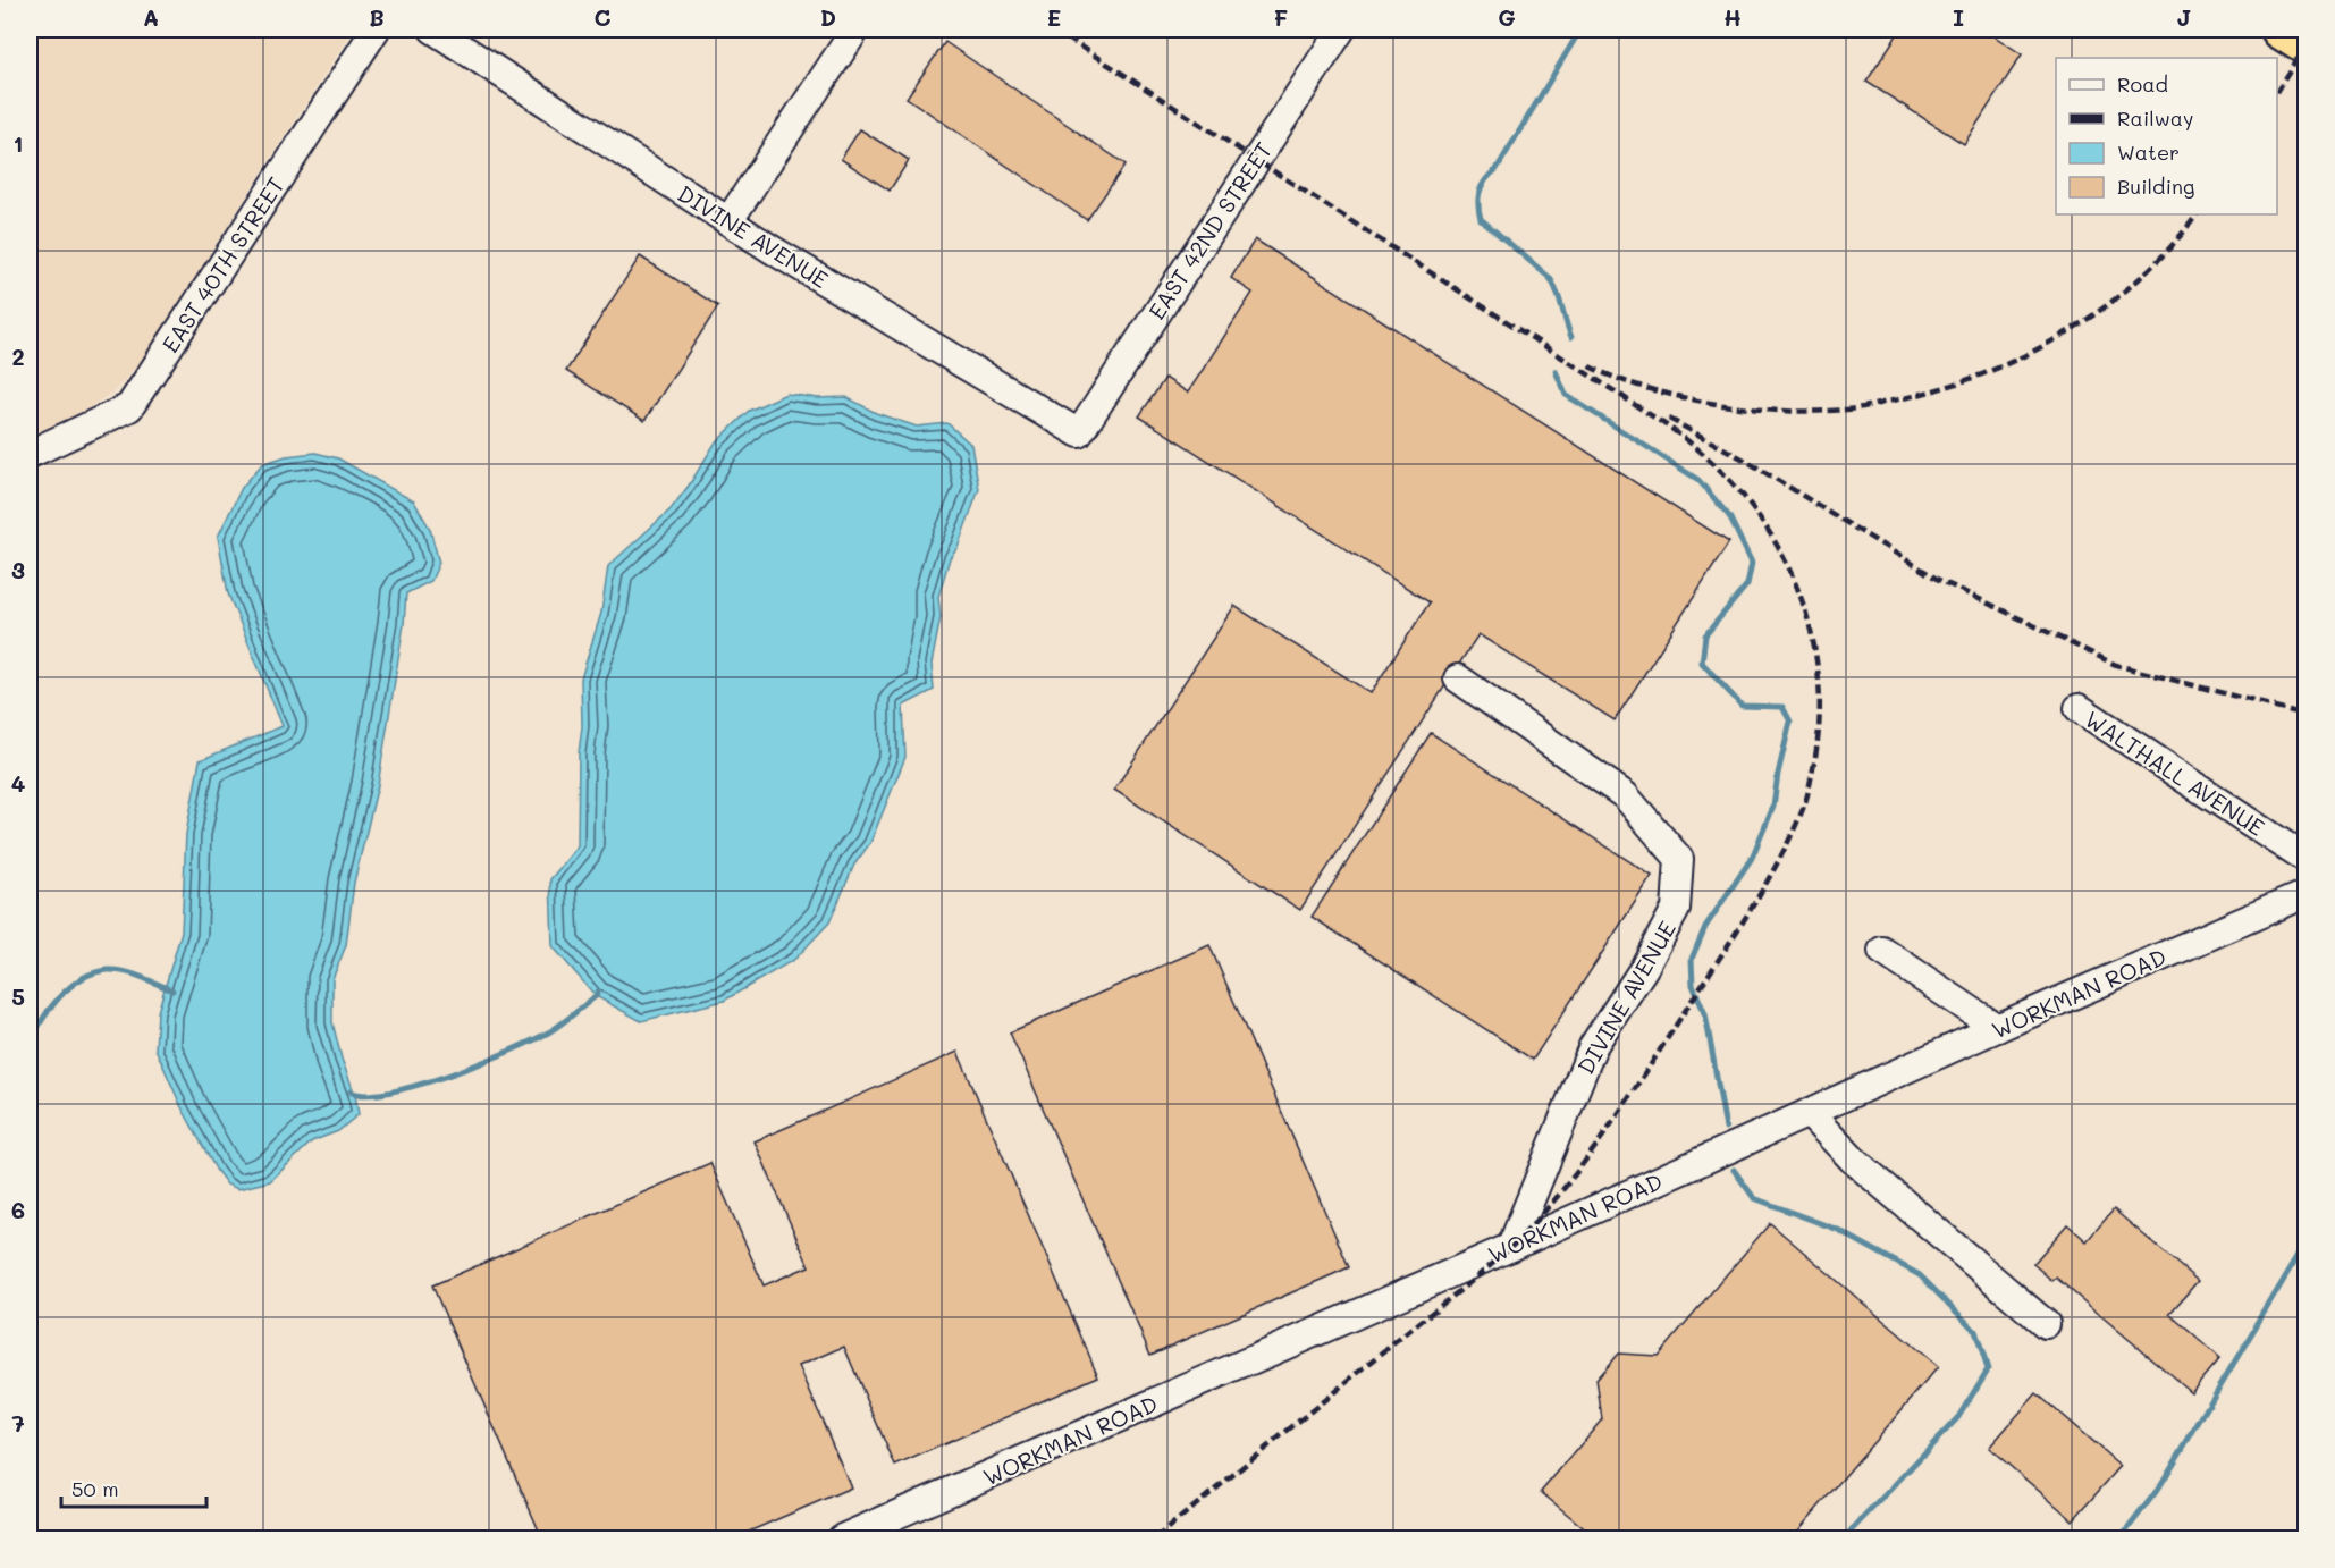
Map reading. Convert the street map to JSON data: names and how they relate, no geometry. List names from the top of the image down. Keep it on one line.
{"streets":{"street":["EAST 42ND STREET","DIVINE AVENUE","EAST 40TH STREET","WALTHALL AVENUE","WORKMAN ROAD"]},"crossings":[["EAST 42ND STREET","DIVINE AVENUE"],["DIVINE AVENUE","WORKMAN ROAD"]],"legend":["Road","Railway","Water","Building"],"scale_bar":"50 m","grid":{"columns":["A","B","C","D","E","F","G","H","I","J"],"rows":["1","2","3","4","5","6","7"]}}
